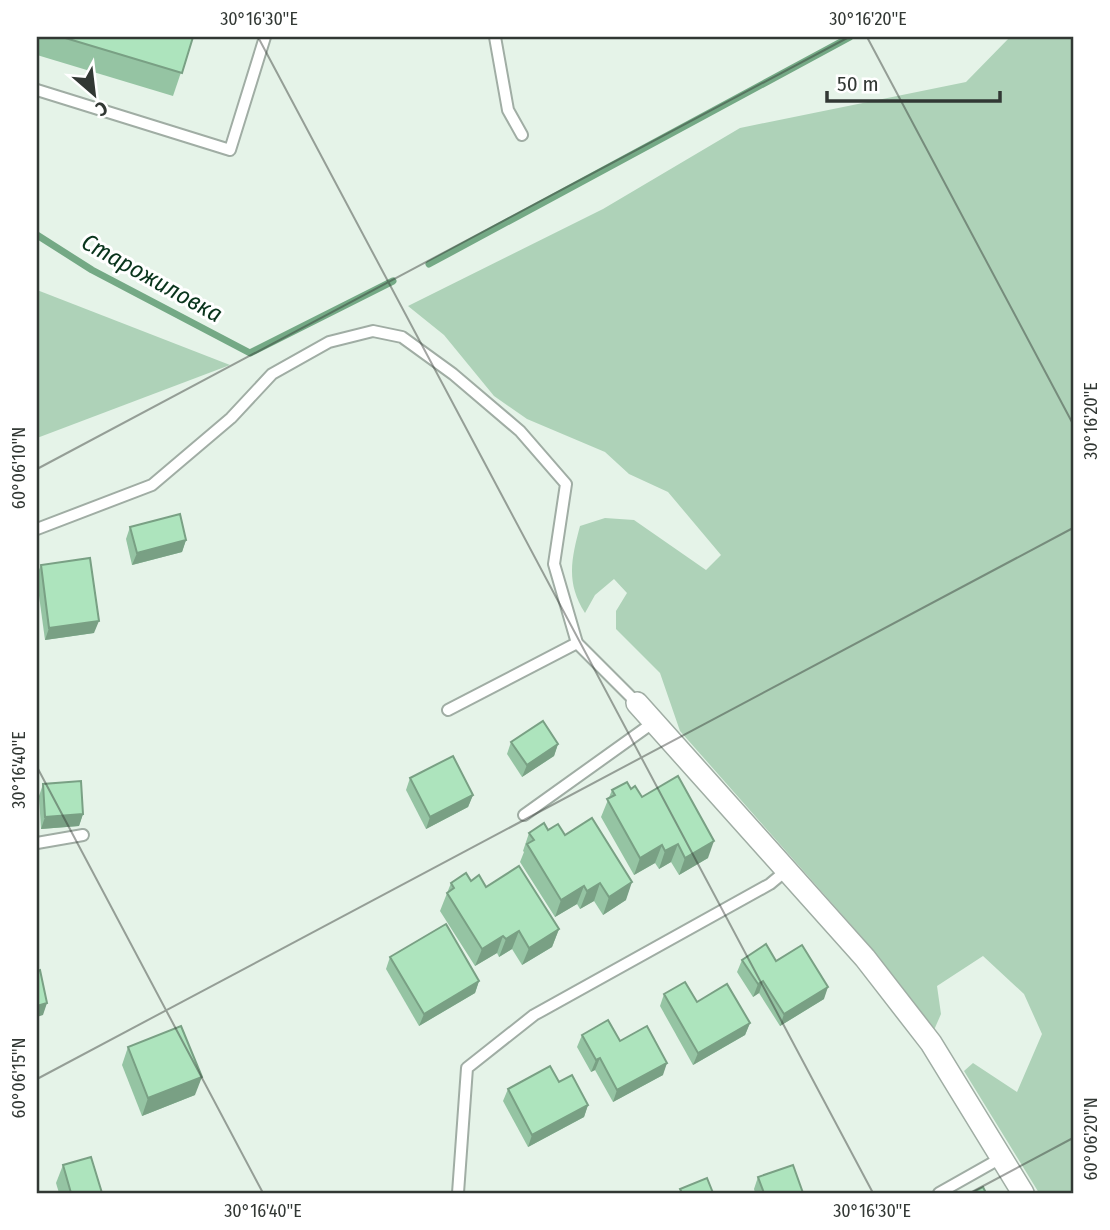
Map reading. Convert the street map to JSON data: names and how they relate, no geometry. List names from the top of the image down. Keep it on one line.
{"water":["Старожиловка"],"scale_bar":"50 m","north":"bottom right","coordinates":["30°16'30\"E","30°16'20\"E","60°06'10\"N","30°16'40\"E","60°06'15\"N","60°06'20\"N"]}
